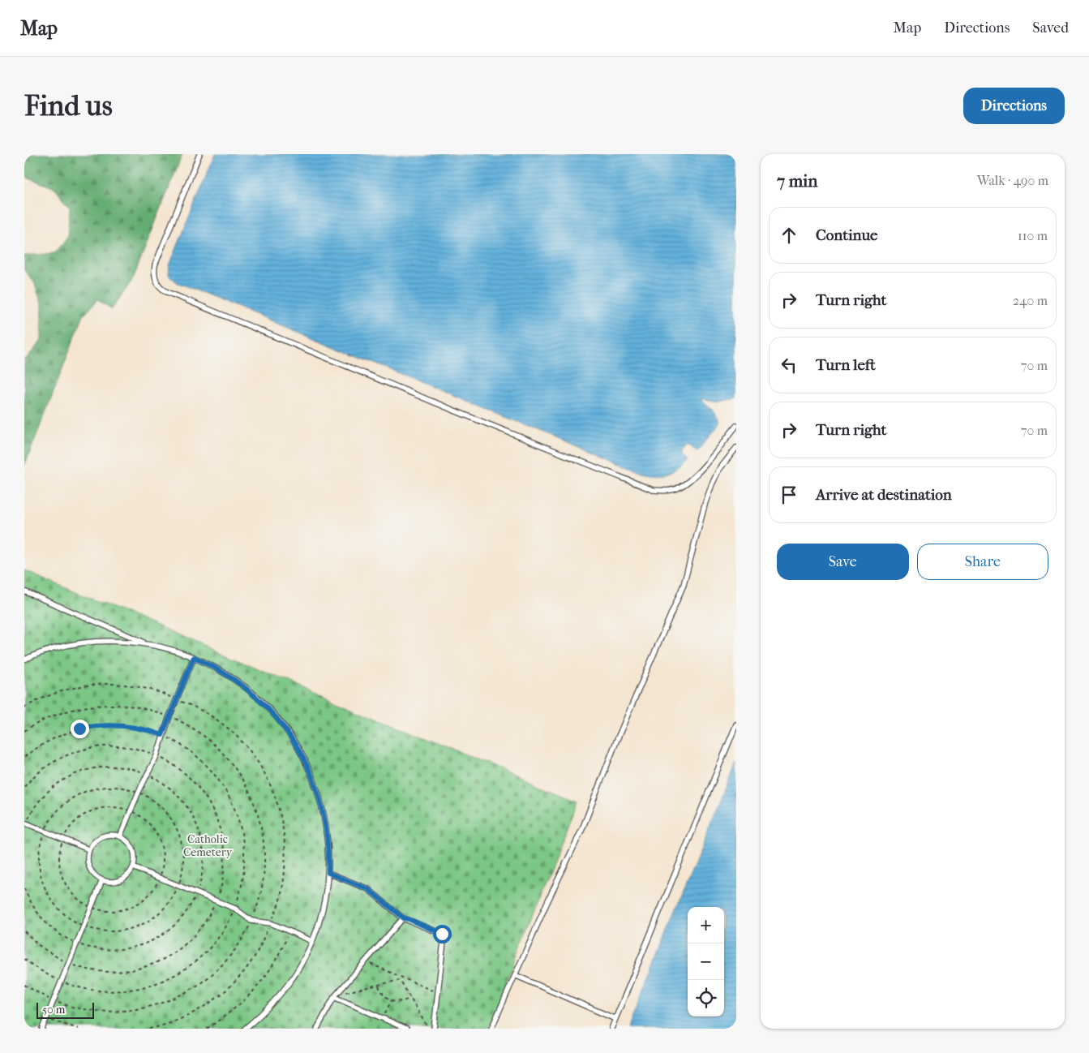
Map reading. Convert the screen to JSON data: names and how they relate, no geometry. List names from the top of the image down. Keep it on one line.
{"parks":["Catholic Cemetery"],"scale_bar":"50 m","page":{"header":"Map","nav":["Map","Directions","Saved"],"buttons":["Directions",["Save","Share"]],"title":"Find us","heading":["7 min","Walk · 490 m"],"list":[["Continue","110 m"],["Turn right","240 m"],["Turn left","70 m"],["Turn right","70 m"],"Arrive at destination"],"map_buttons":["+","−"],"scale":"50 m"}}
